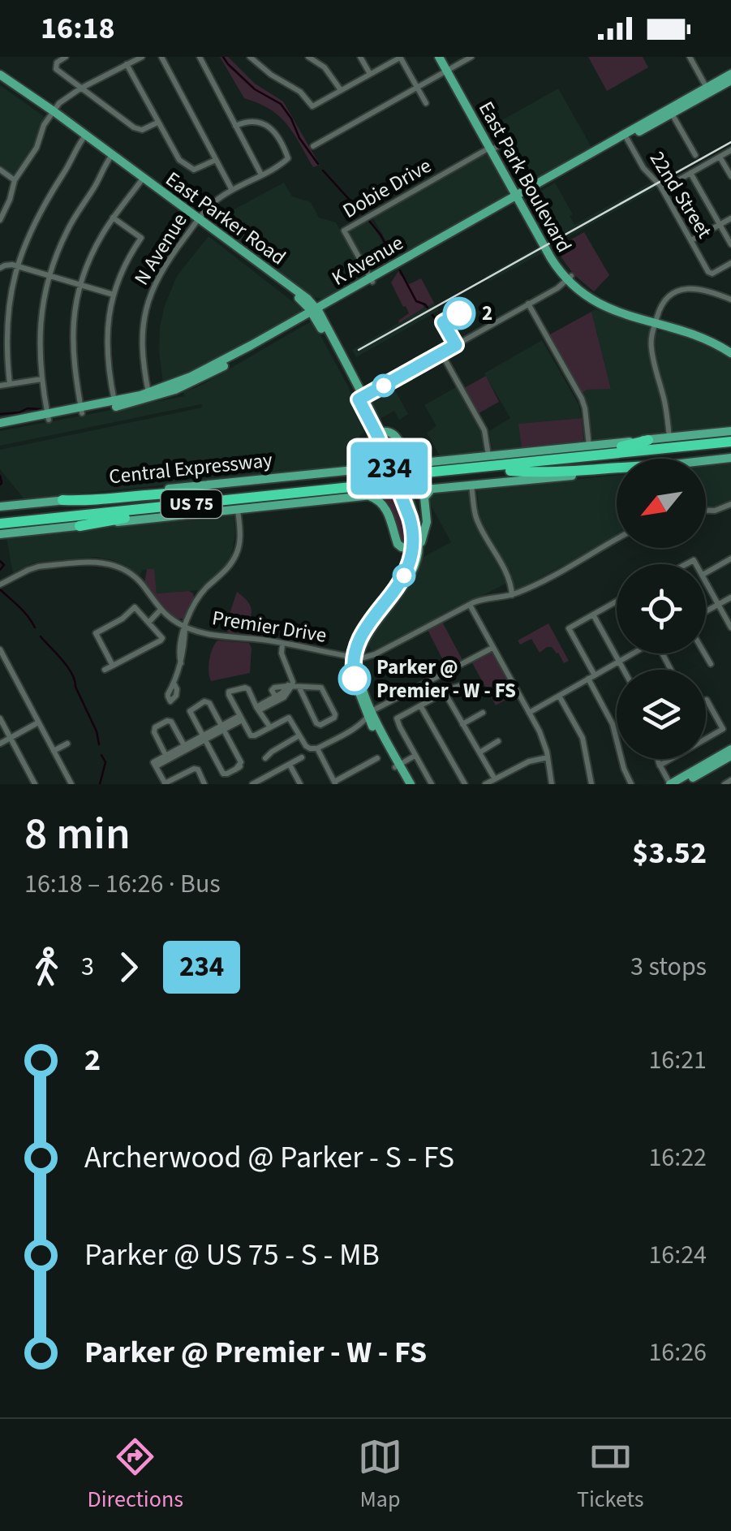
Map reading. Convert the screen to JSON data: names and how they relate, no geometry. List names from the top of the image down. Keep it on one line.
{"streets":{"highway":["Central Expressway","US 75"],"main road":["East Park Boulevard","East Parker Road","K Avenue"],"street":["Dobie Drive","22nd Street","N Avenue","Premier Drive"]},"crossings":[["East Park Boulevard","Dobie Drive"],["East Park Boulevard","K Avenue"],["Dobie Drive","K Avenue"],["22nd Street","K Avenue"],["East Parker Road","N Avenue"],["East Parker Road","K Avenue"],["N Avenue","K Avenue"]],"places":["2","Parker @ Premier - W - FS"],"lines":["bus line 234"],"north":"bottom left","page":{"status":"16:18","on_map":"234","heading":["8 min","16:18 – 16:26 · Bus","$3.52"],"legs":["3","234","3 stops"],"list":[{"name":"2","value":"16:21"},{"name":"Archerwood @ Parker - S - FS","value":"16:22"},{"name":"Parker @ US 75 - S - MB","value":"16:24"},{"name":"Parker @ Premier - W - FS","value":"16:26"}],"tabs":["Directions","Map","Tickets"]}}
